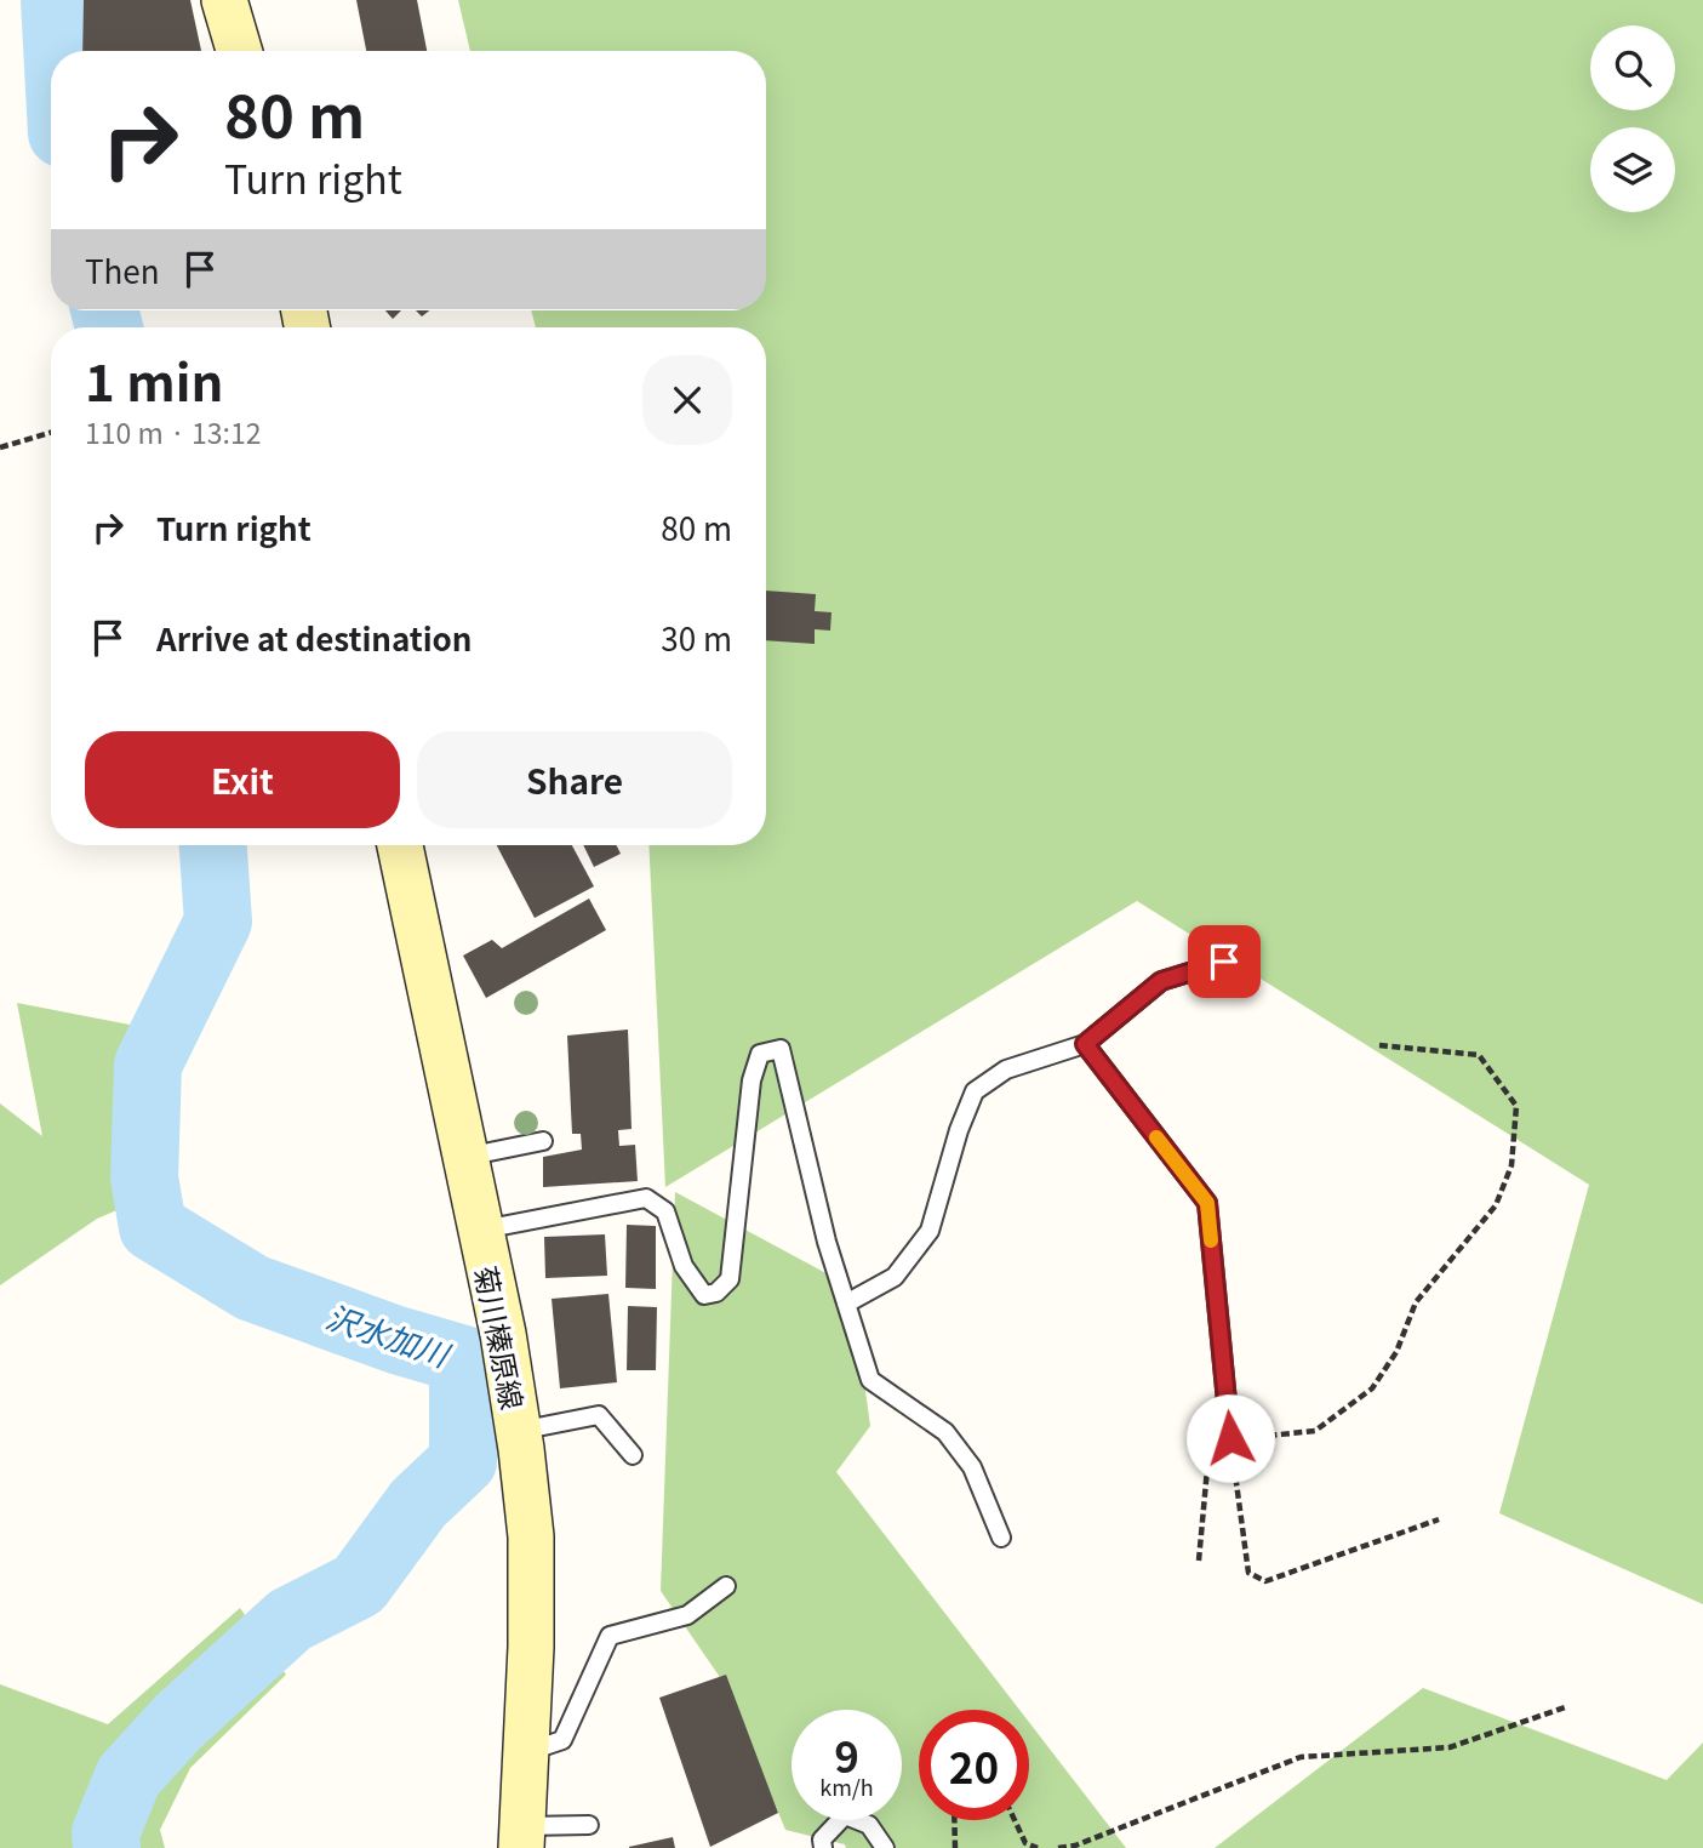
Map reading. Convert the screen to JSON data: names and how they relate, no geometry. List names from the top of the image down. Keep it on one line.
{"streets":{"main road":["菊川榛原線"]},"water":["沢水加川"],"page":{"turn":["80 m","Turn right"],"then":"Then","heading":["1 min","110 m · 13:12"],"list":[{"name":"Turn right","value":"80 m"},{"name":"Arrive at destination","value":"30 m"}],"buttons":["Exit","Share"],"speed":"9 km/h","limit":"20"}}
